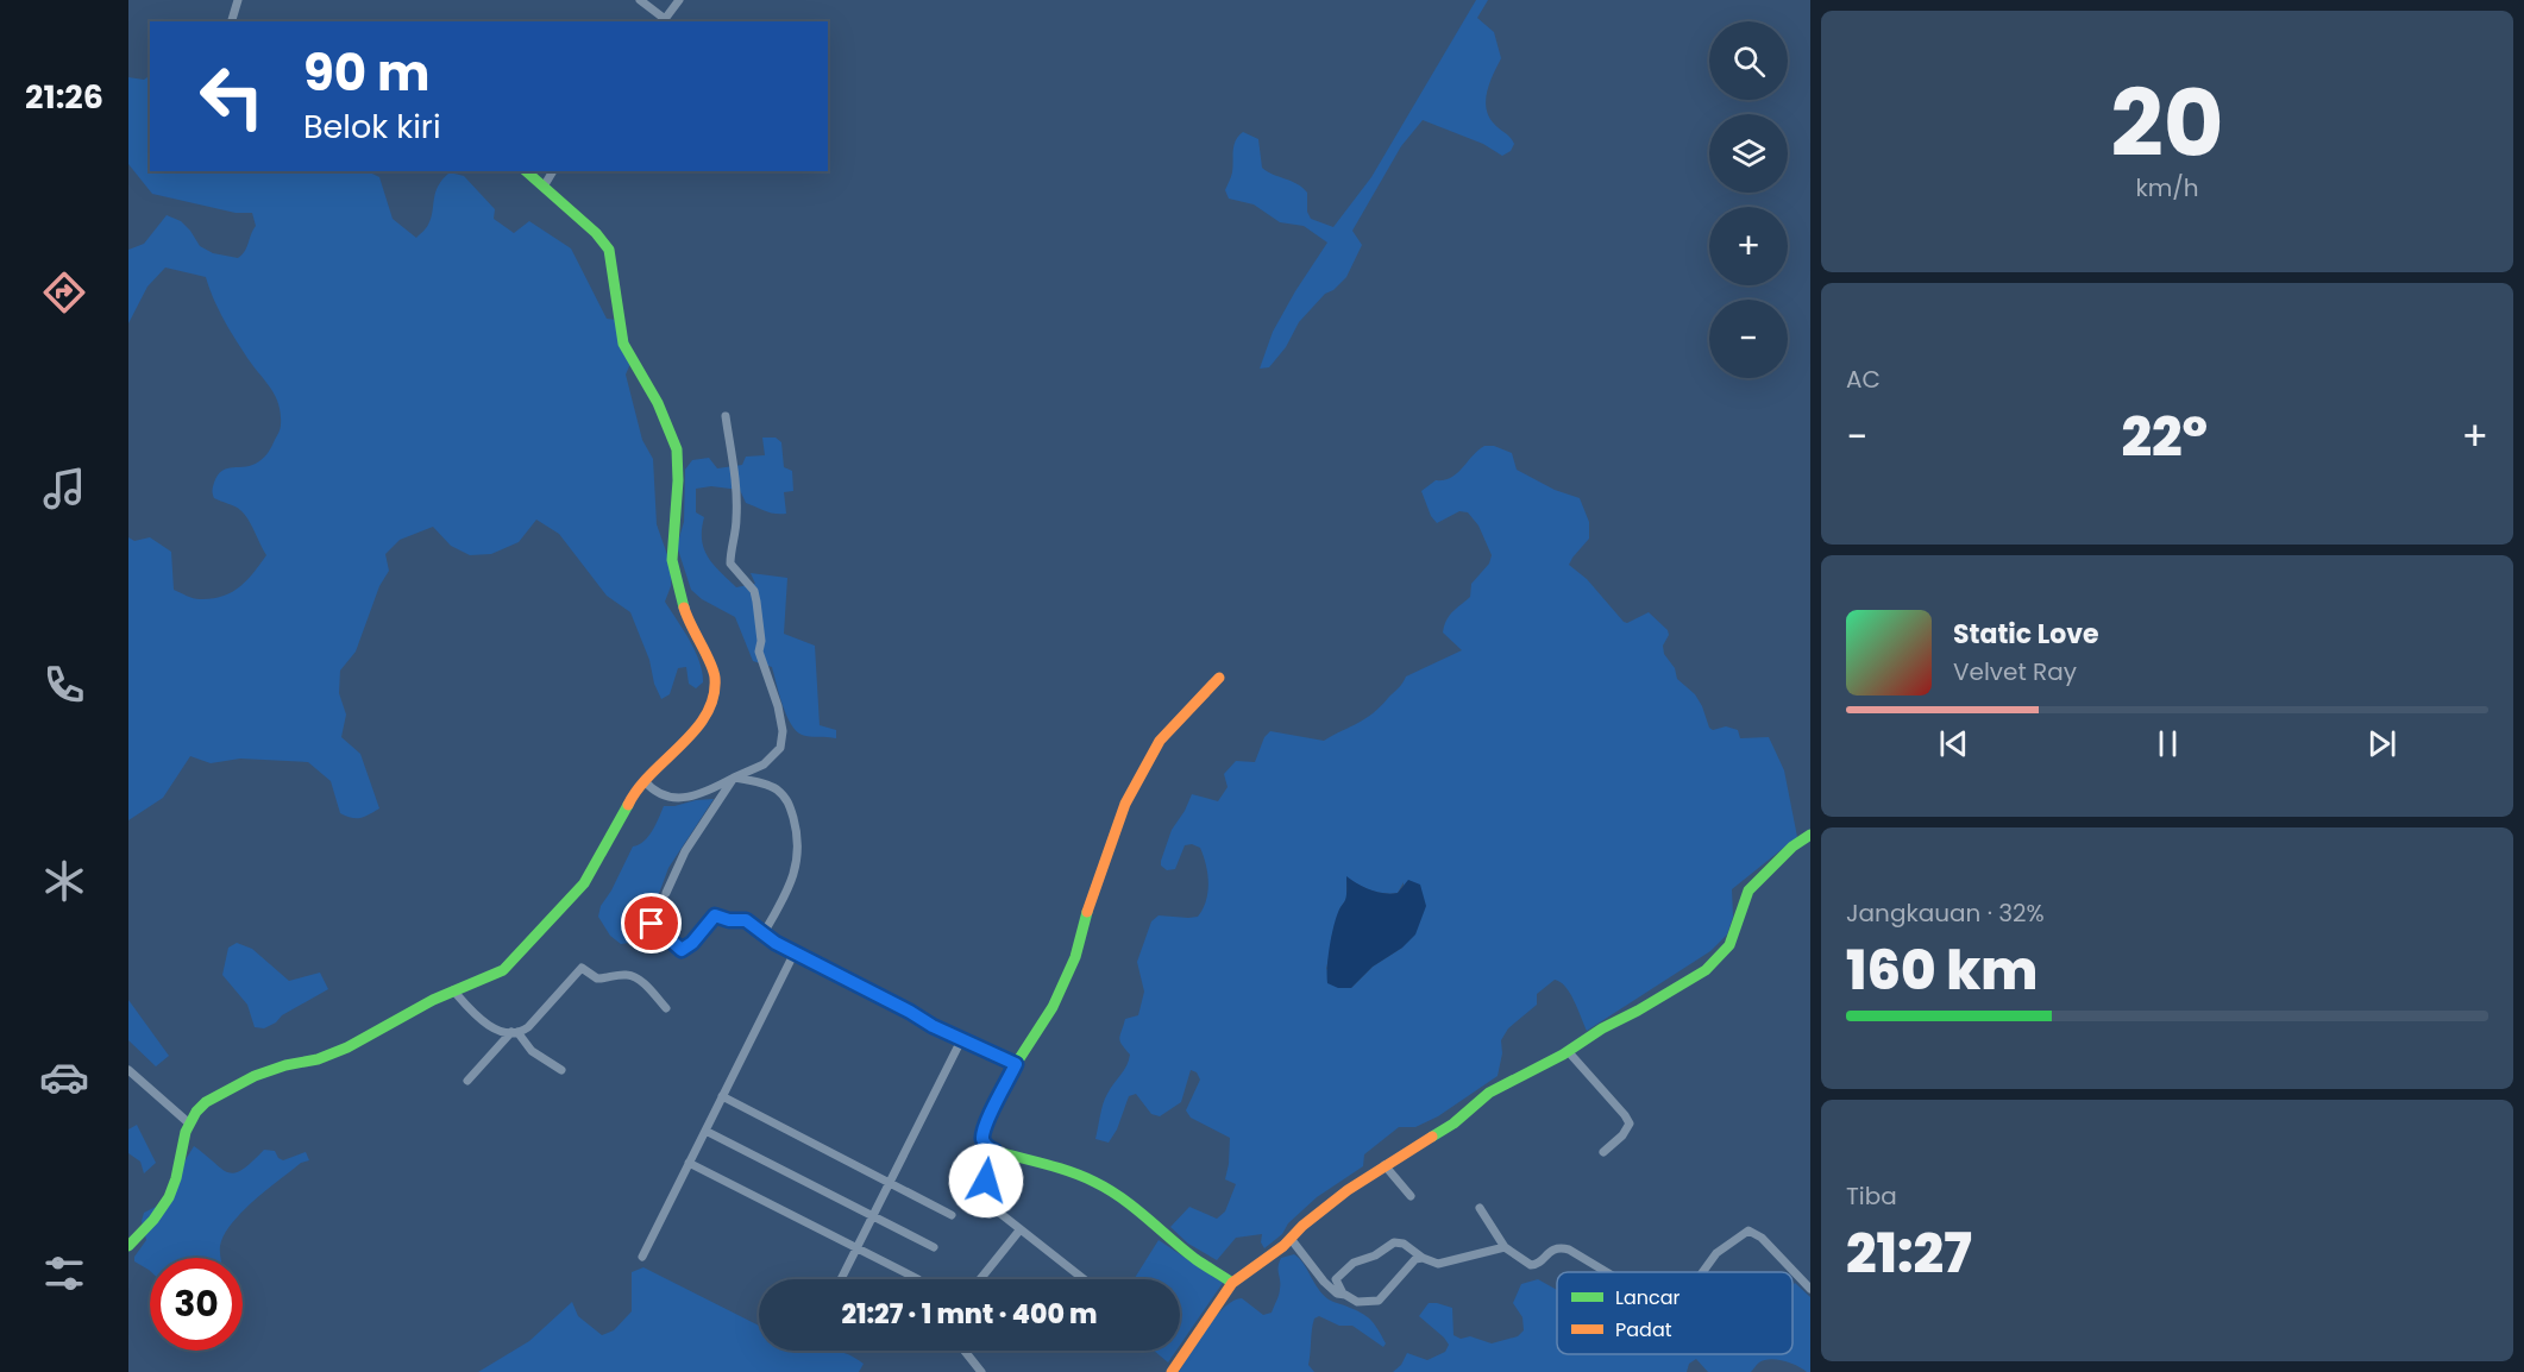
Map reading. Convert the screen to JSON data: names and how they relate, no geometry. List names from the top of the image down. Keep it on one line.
{"legend":["Lancar","Padat"],"page":{"tabs":"21:26","tile":[["20","km/h"],"AC",["Jangkauan · 32%","160 km"],["Tiba","21:27"]],"map_buttons":["+","−"],"turn":["90 m","Belok kiri"],"heat":["−","22°","+"],"song":["Static Love","Velvet Ray"],"limit":"30","trip":"21:27 · 1 mnt · 400 m"}}
